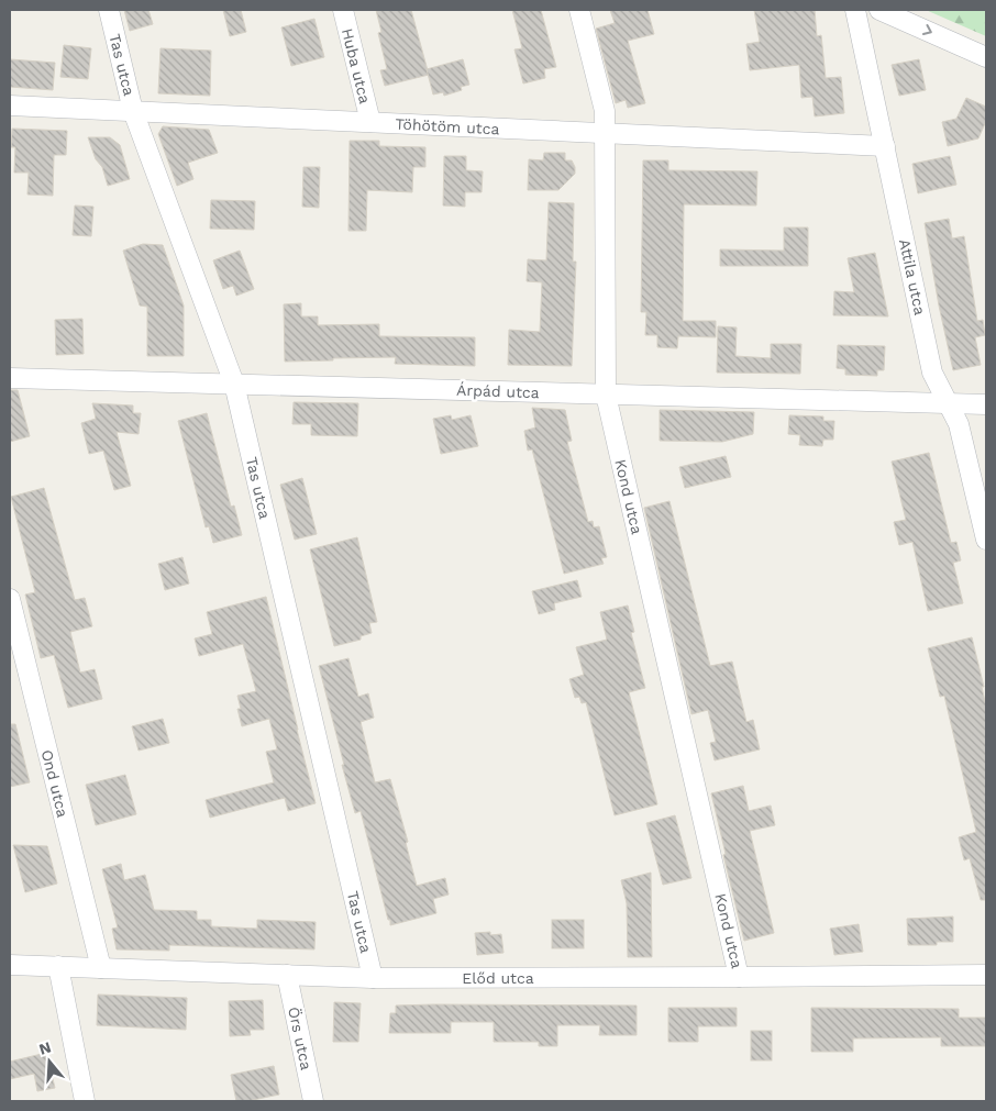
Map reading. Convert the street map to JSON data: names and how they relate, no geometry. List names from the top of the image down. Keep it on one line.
{"streets":{"street":["Tas utca","Huba utca","Töhötöm utca","Attila utca","Árpád utca","Kond utca","Ond utca","Előd utca","Örs utca"]},"crossings":[["Tas utca","Töhötöm utca"],["Tas utca","Árpád utca"],["Tas utca","Előd utca"],["Huba utca","Töhötöm utca"],["Töhötöm utca","Attila utca"],["Töhötöm utca","Kond utca"],["Attila utca","Árpád utca"],["Árpád utca","Kond utca"],["Kond utca","Előd utca"],["Ond utca","Előd utca"],["Előd utca","Örs utca"]],"north":"top"}
